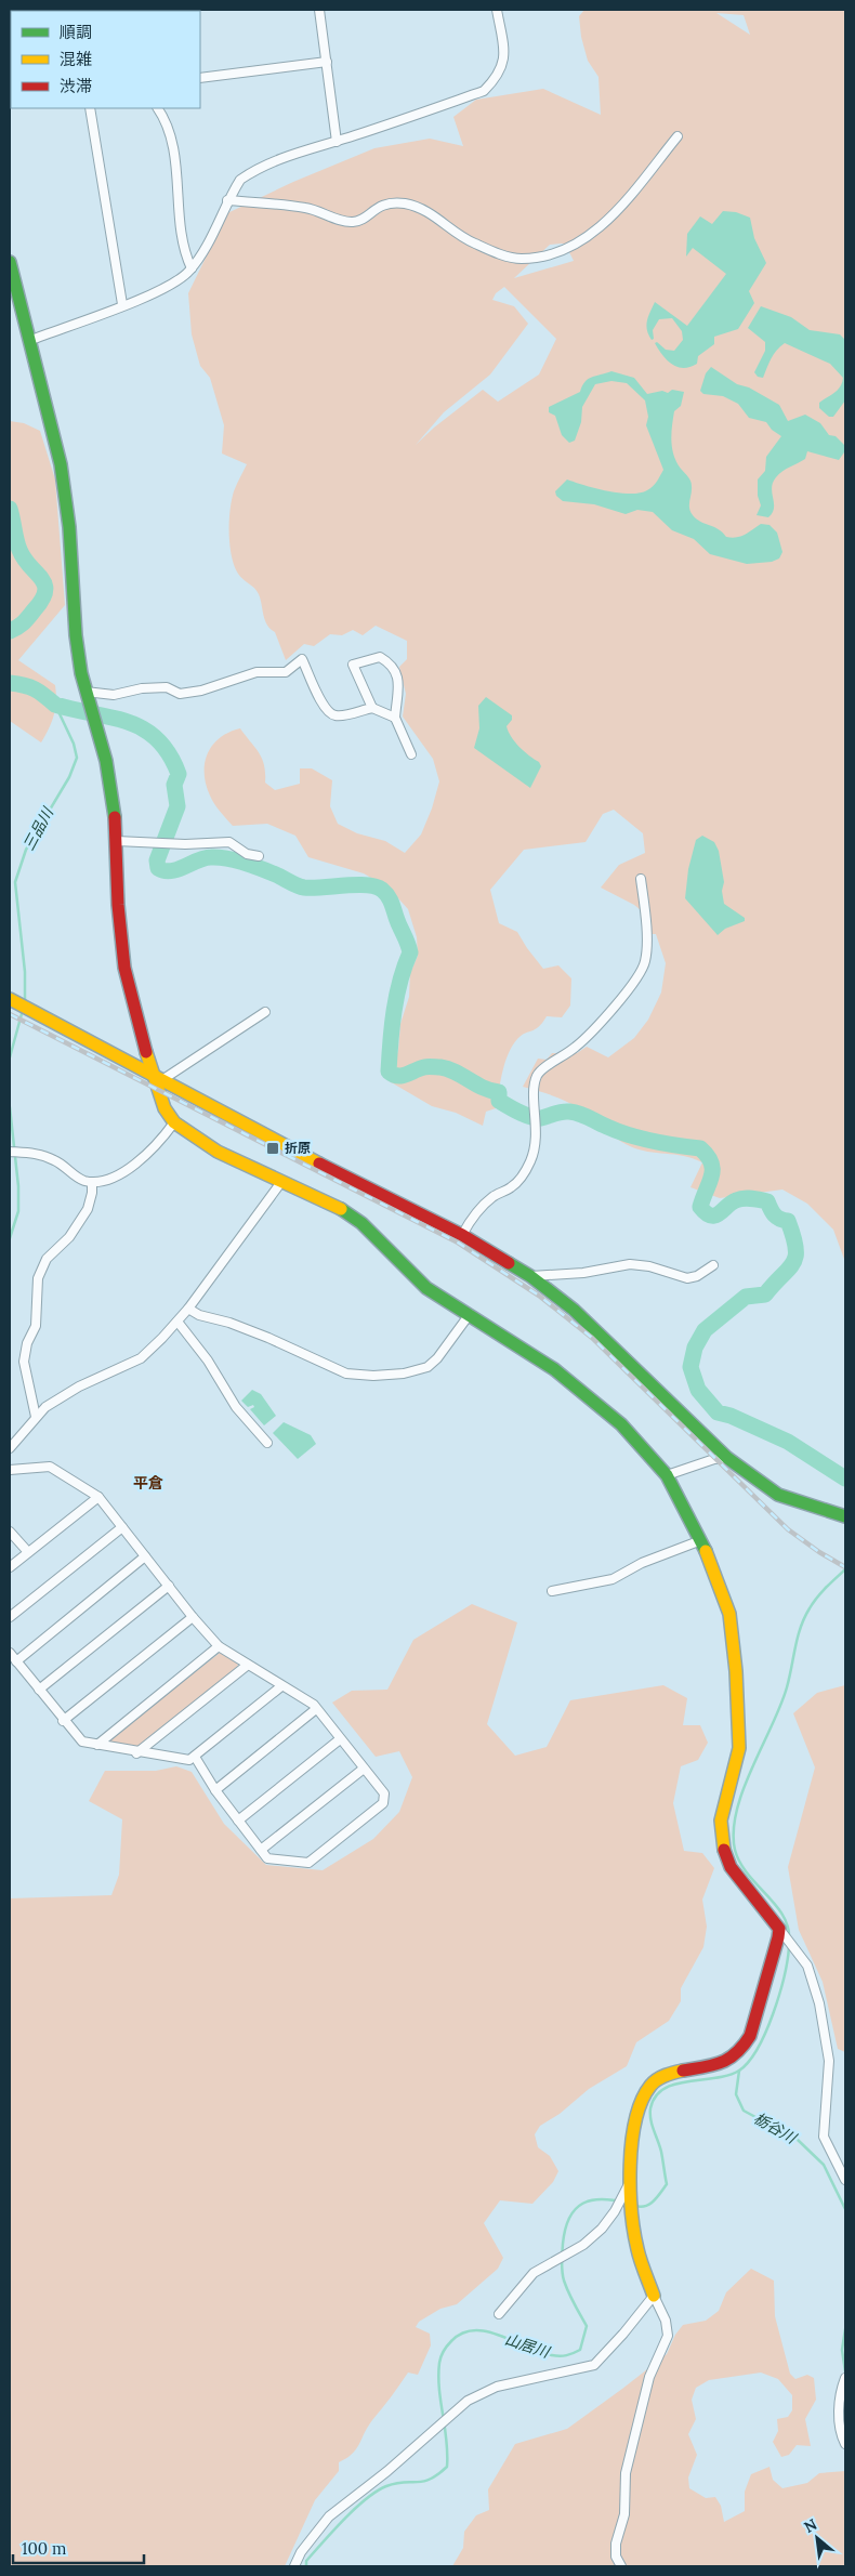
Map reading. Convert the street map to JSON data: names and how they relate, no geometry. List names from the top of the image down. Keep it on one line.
{"districts":["平倉"],"water":["三品川","栃谷川","山居川"],"places":{"transit":["折原"]},"legend":["順調","混雑","渋滞"],"scale_bar":"100 m","north":"top left"}
